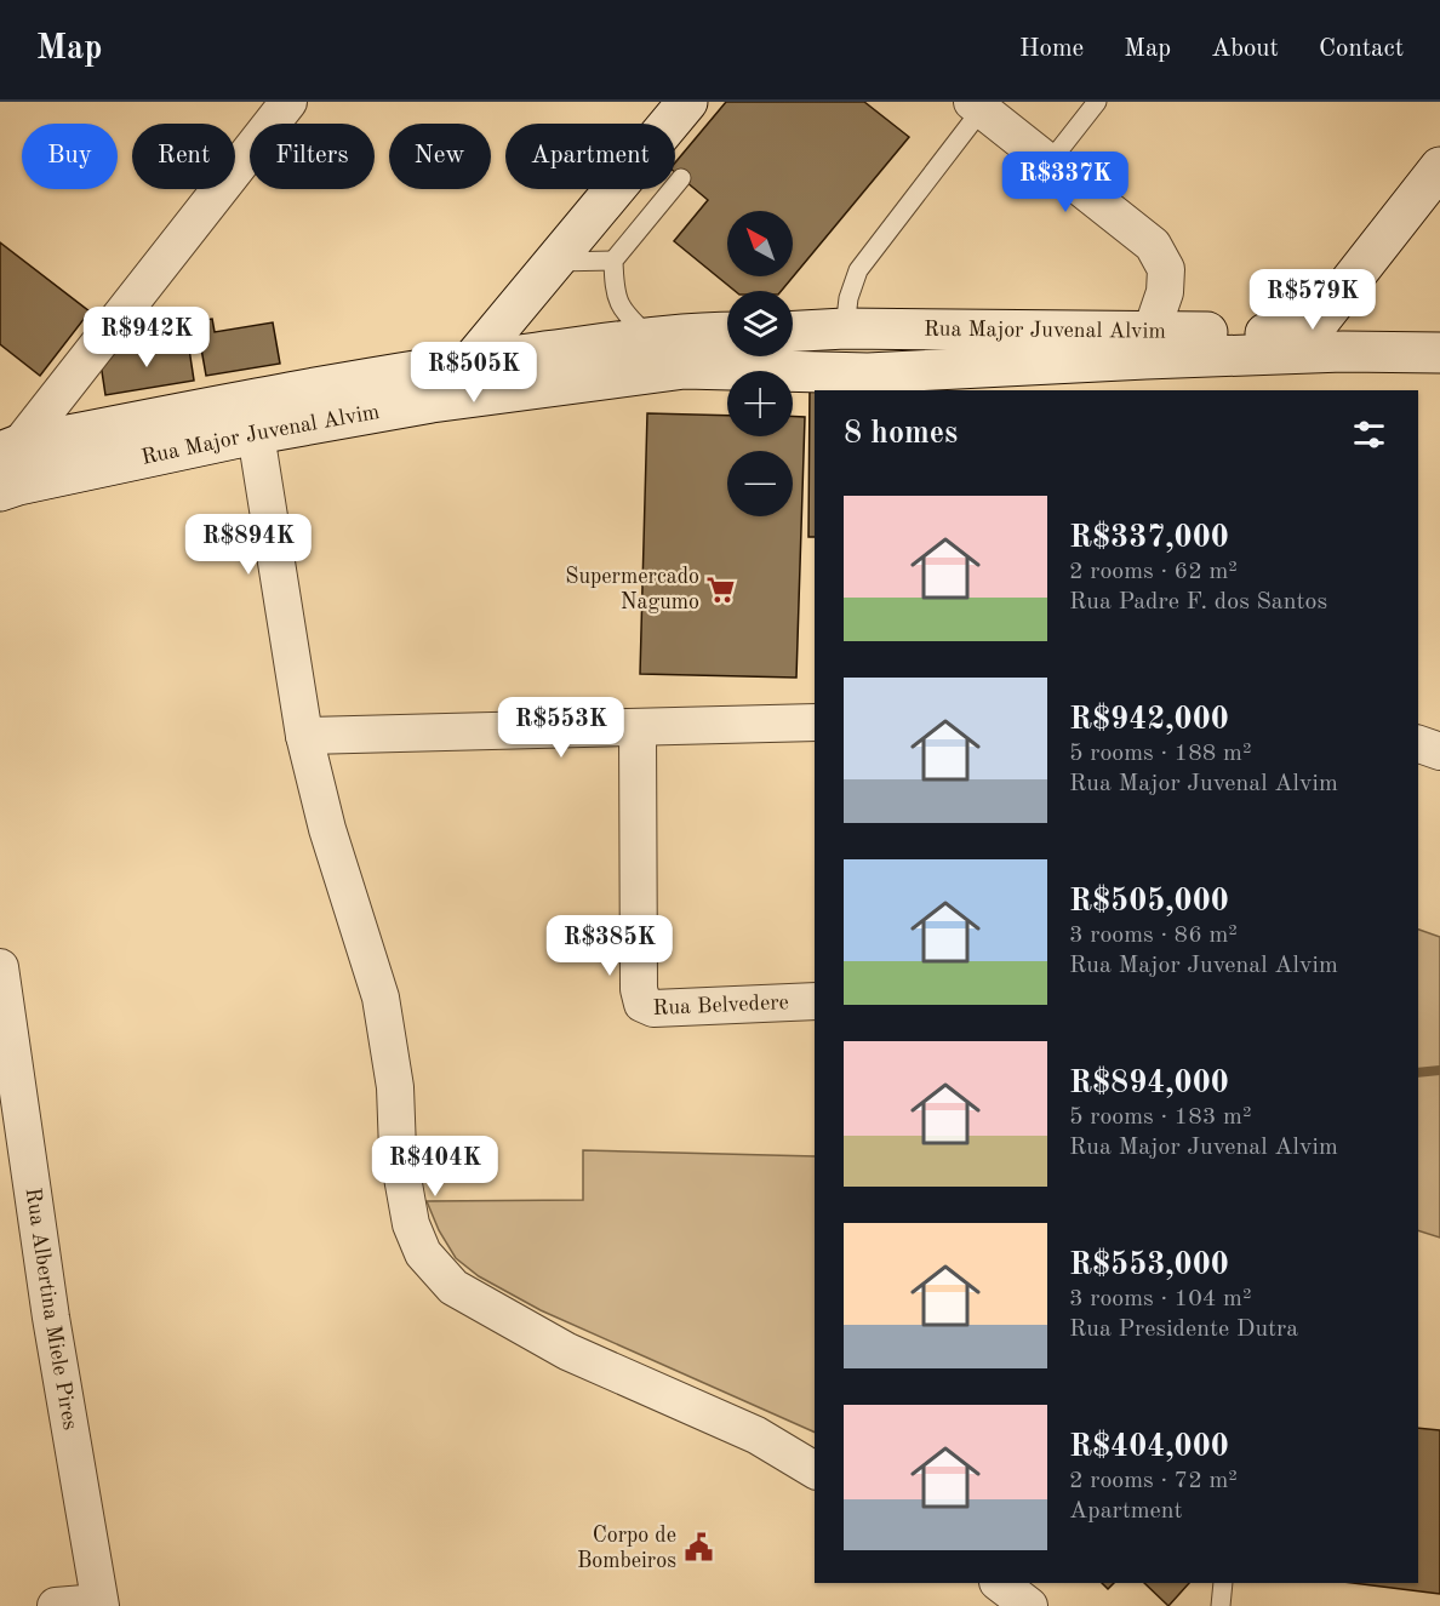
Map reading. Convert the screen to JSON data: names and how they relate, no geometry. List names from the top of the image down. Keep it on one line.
{"streets":{"main road":["Rua Major Juvenal Alvim"],"street":["Rua Belvedere","Rua Albertina Miele Pires"]},"places":{"supermarket":["Supermercado Nagumo"],"public building":["Corpo de Bombeiros"]},"north":"top left","page":{"header":"Map","nav":["Home","Map","About","Contact"],"chip":["Buy","Rent","Filters","New","Apartment"],"price":["R$337K","R$579K","R$942K","R$505K","R$894K","R$553K","R$385K","R$404K"],"map_buttons":["+","−"],"heading":"8 homes","list":[{"name":"R$337,000","note":"2 rooms · 62 m² · Rua Padre F. dos Santos"},{"name":"R$942,000","note":"5 rooms · 188 m² · Rua Major Juvenal Alvim"},{"name":"R$505,000","note":"3 rooms · 86 m² · Rua Major Juvenal Alvim"},{"name":"R$894,000","note":"5 rooms · 183 m² · Rua Major Juvenal Alvim"},{"name":"R$553,000","note":"3 rooms · 104 m² · Rua Presidente Dutra"},{"name":"R$404,000","note":"2 rooms · 72 m² · Apartment"}]}}
